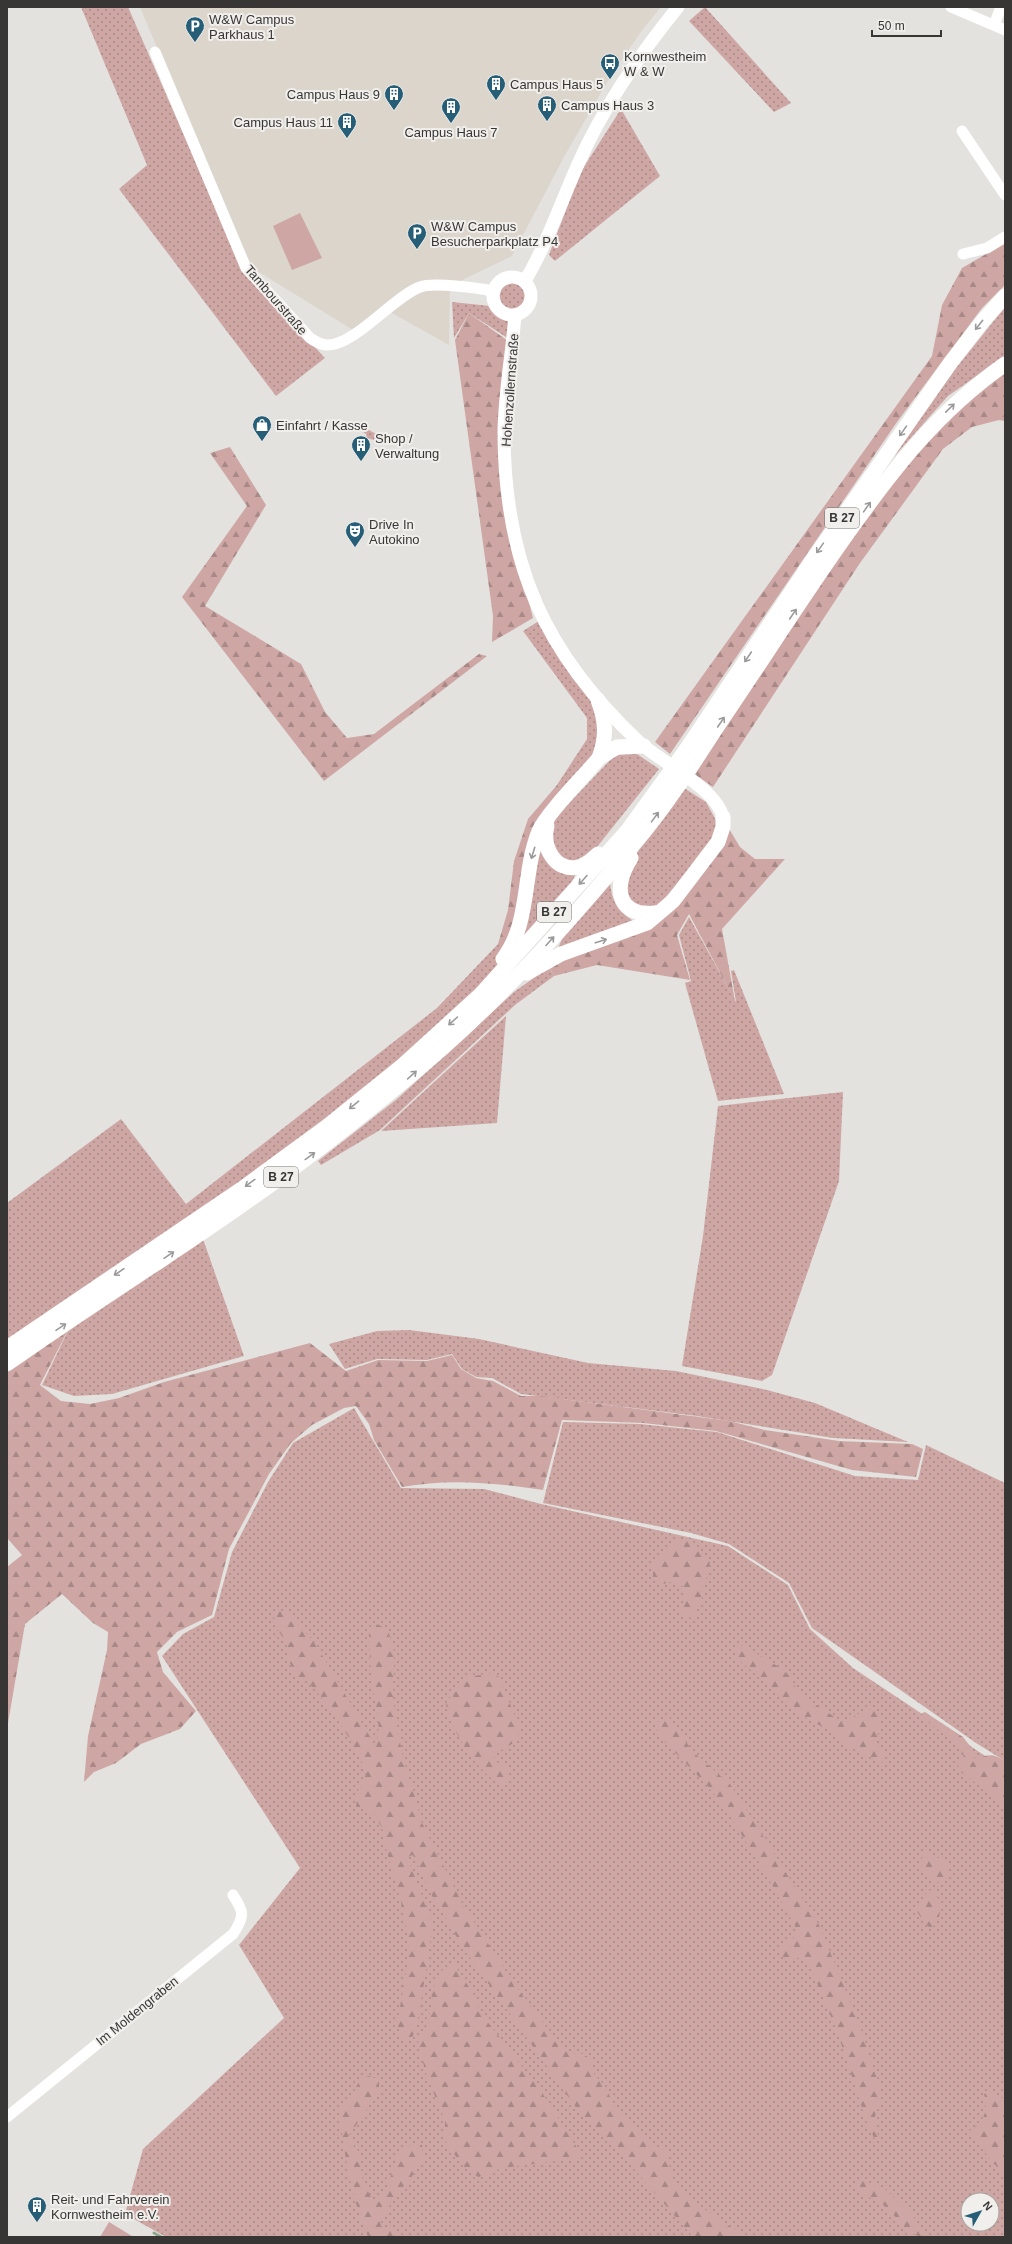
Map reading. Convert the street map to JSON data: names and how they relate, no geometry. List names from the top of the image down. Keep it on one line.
{"streets":{"highway":["B 27"],"main road":["Hohenzollernstraße"],"street":["Tambourstraße","Im Moldengraben"]},"crossings":[["Tambourstraße","Hohenzollernstraße"],["Hohenzollernstraße","B 27"]],"places":{"parking":["W&W Campus Parkhaus 1","W&W Campus Besucherparkplatz P4"],"bus stop":["Kornwestheim W & W"],"building":["Campus Haus 5","Campus Haus 9","Campus Haus 3","Campus Haus 7","Campus Haus 11","Shop / Verwaltung","Reit- und Fahrverein Kornwestheim e.V."],"shop":["Einfahrt / Kasse"],"theatre":["Drive In Autokino"]},"scale_bar":"50 m","north":"top right"}
